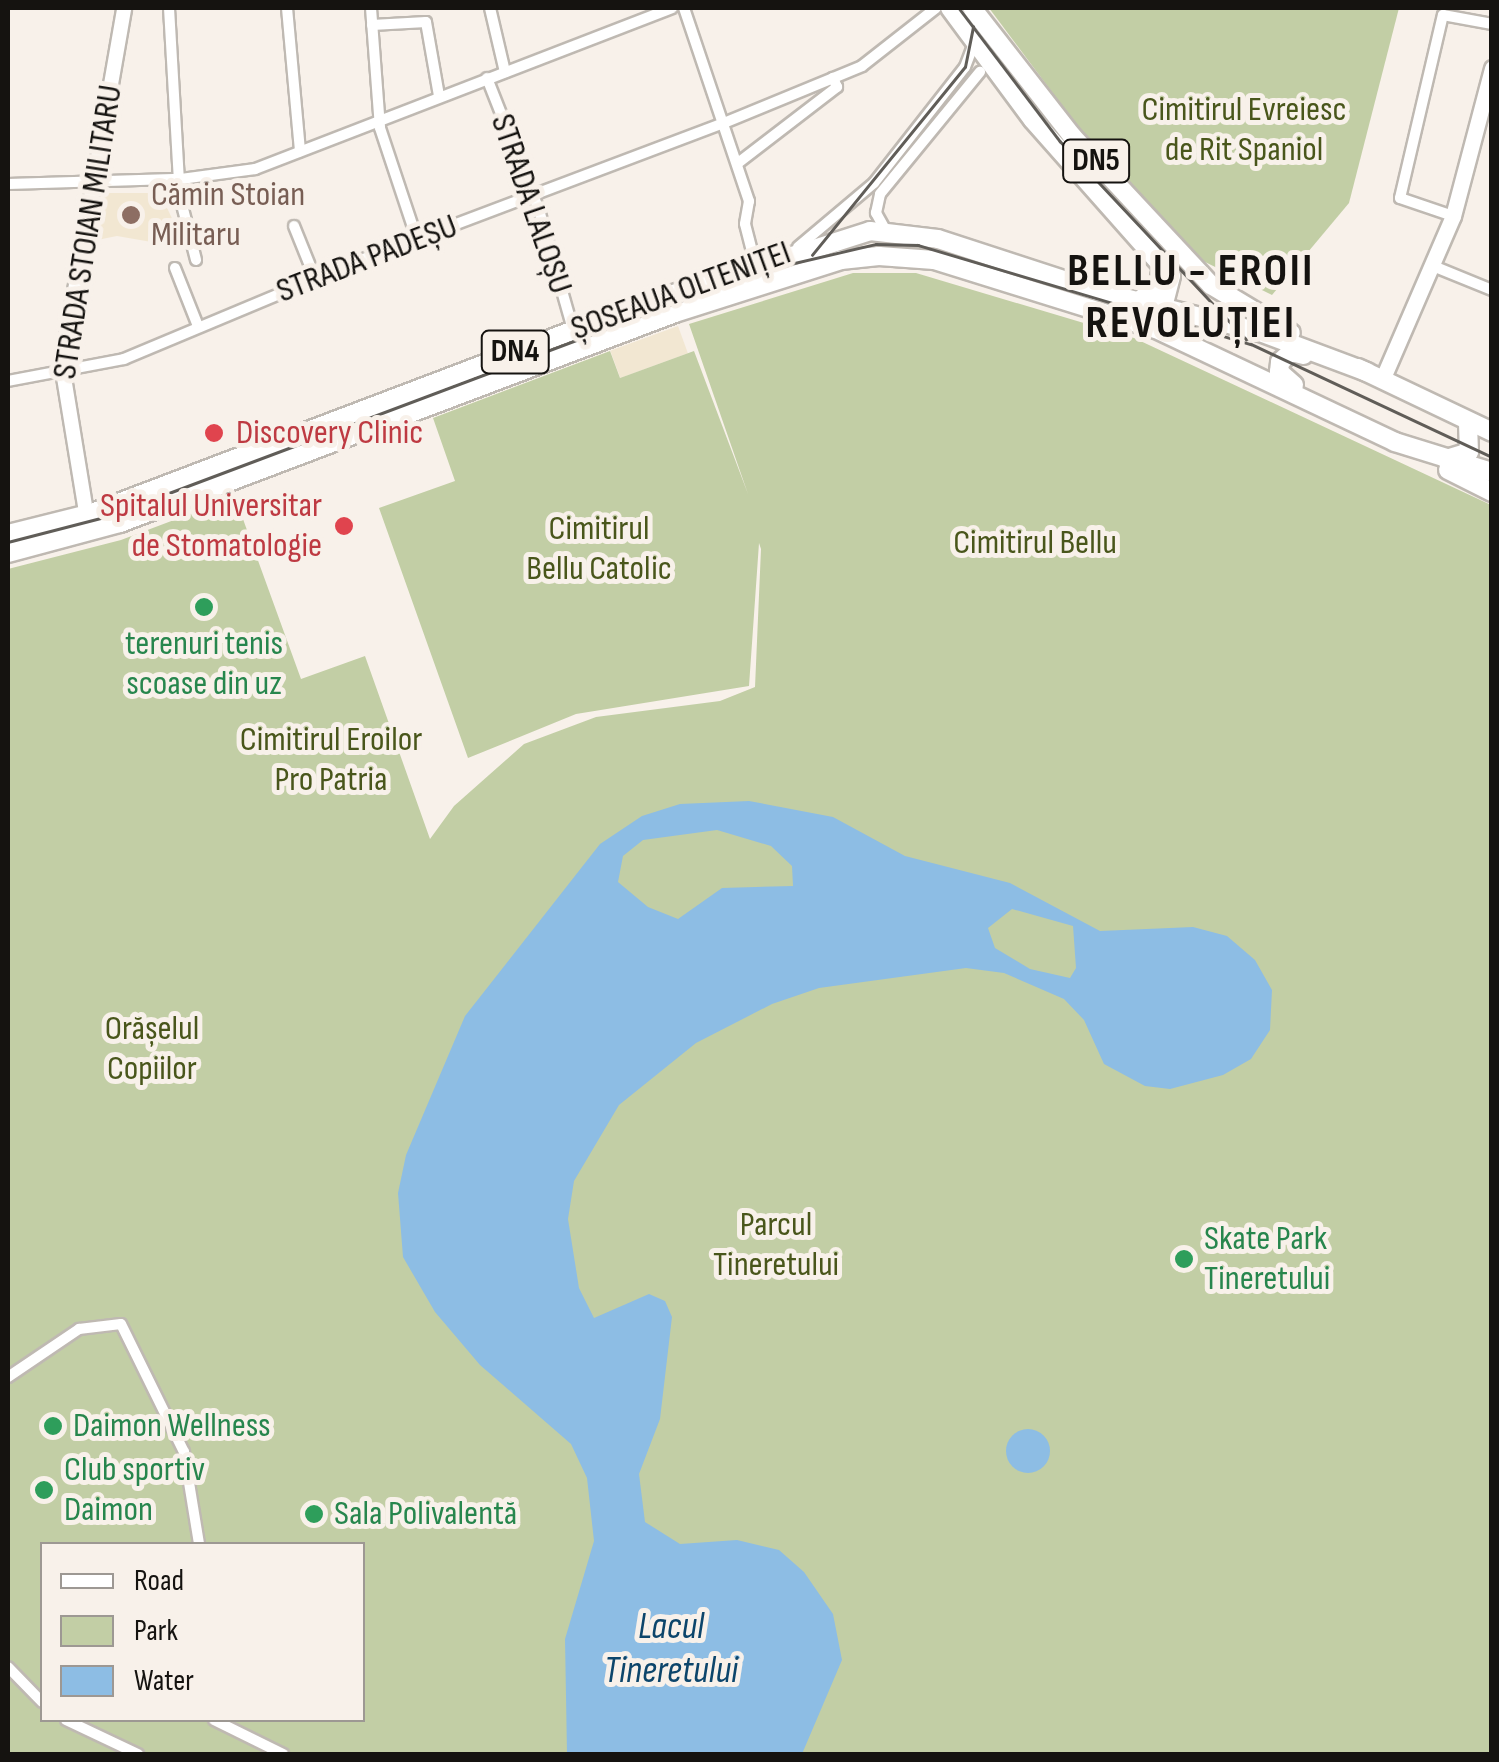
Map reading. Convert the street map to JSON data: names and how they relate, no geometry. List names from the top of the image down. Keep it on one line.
{"streets":{"main road":["DN5","ȘOSEAUA OLTENIȚEI","DN4"],"street":["STRADA LALOȘU","STRADA STOIAN MILITARU","STRADA PADEȘU"]},"crossings":[["DN5","ȘOSEAUA OLTENIȚEI"],["STRADA LALOȘU","STRADA PADEȘU"],["STRADA LALOȘU","ȘOSEAUA OLTENIȚEI"],["STRADA STOIAN MILITARU","STRADA PADEȘU"],["STRADA STOIAN MILITARU","ȘOSEAUA OLTENIȚEI"]],"districts":["BELLU - EROII REVOLUȚIEI"],"water":["Lacul Tineretului"],"parks":["Cimitirul Evreiesc de Rit Spaniol","Cimitirul Bellu Catolic","Cimitirul Bellu","Cimitirul Eroilor Pro Patria","Orășelul Copiilor","Parcul Tineretului"],"places":["Cămin Stoian Militaru","Discovery Clinic","Spitalul Universitar de Stomatologie","terenuri tenis scoase din uz","Skate Park Tineretului","Daimon Wellness","Club sportiv Daimon","Sala Polivalentă"],"legend":["Road","Park","Water"]}
